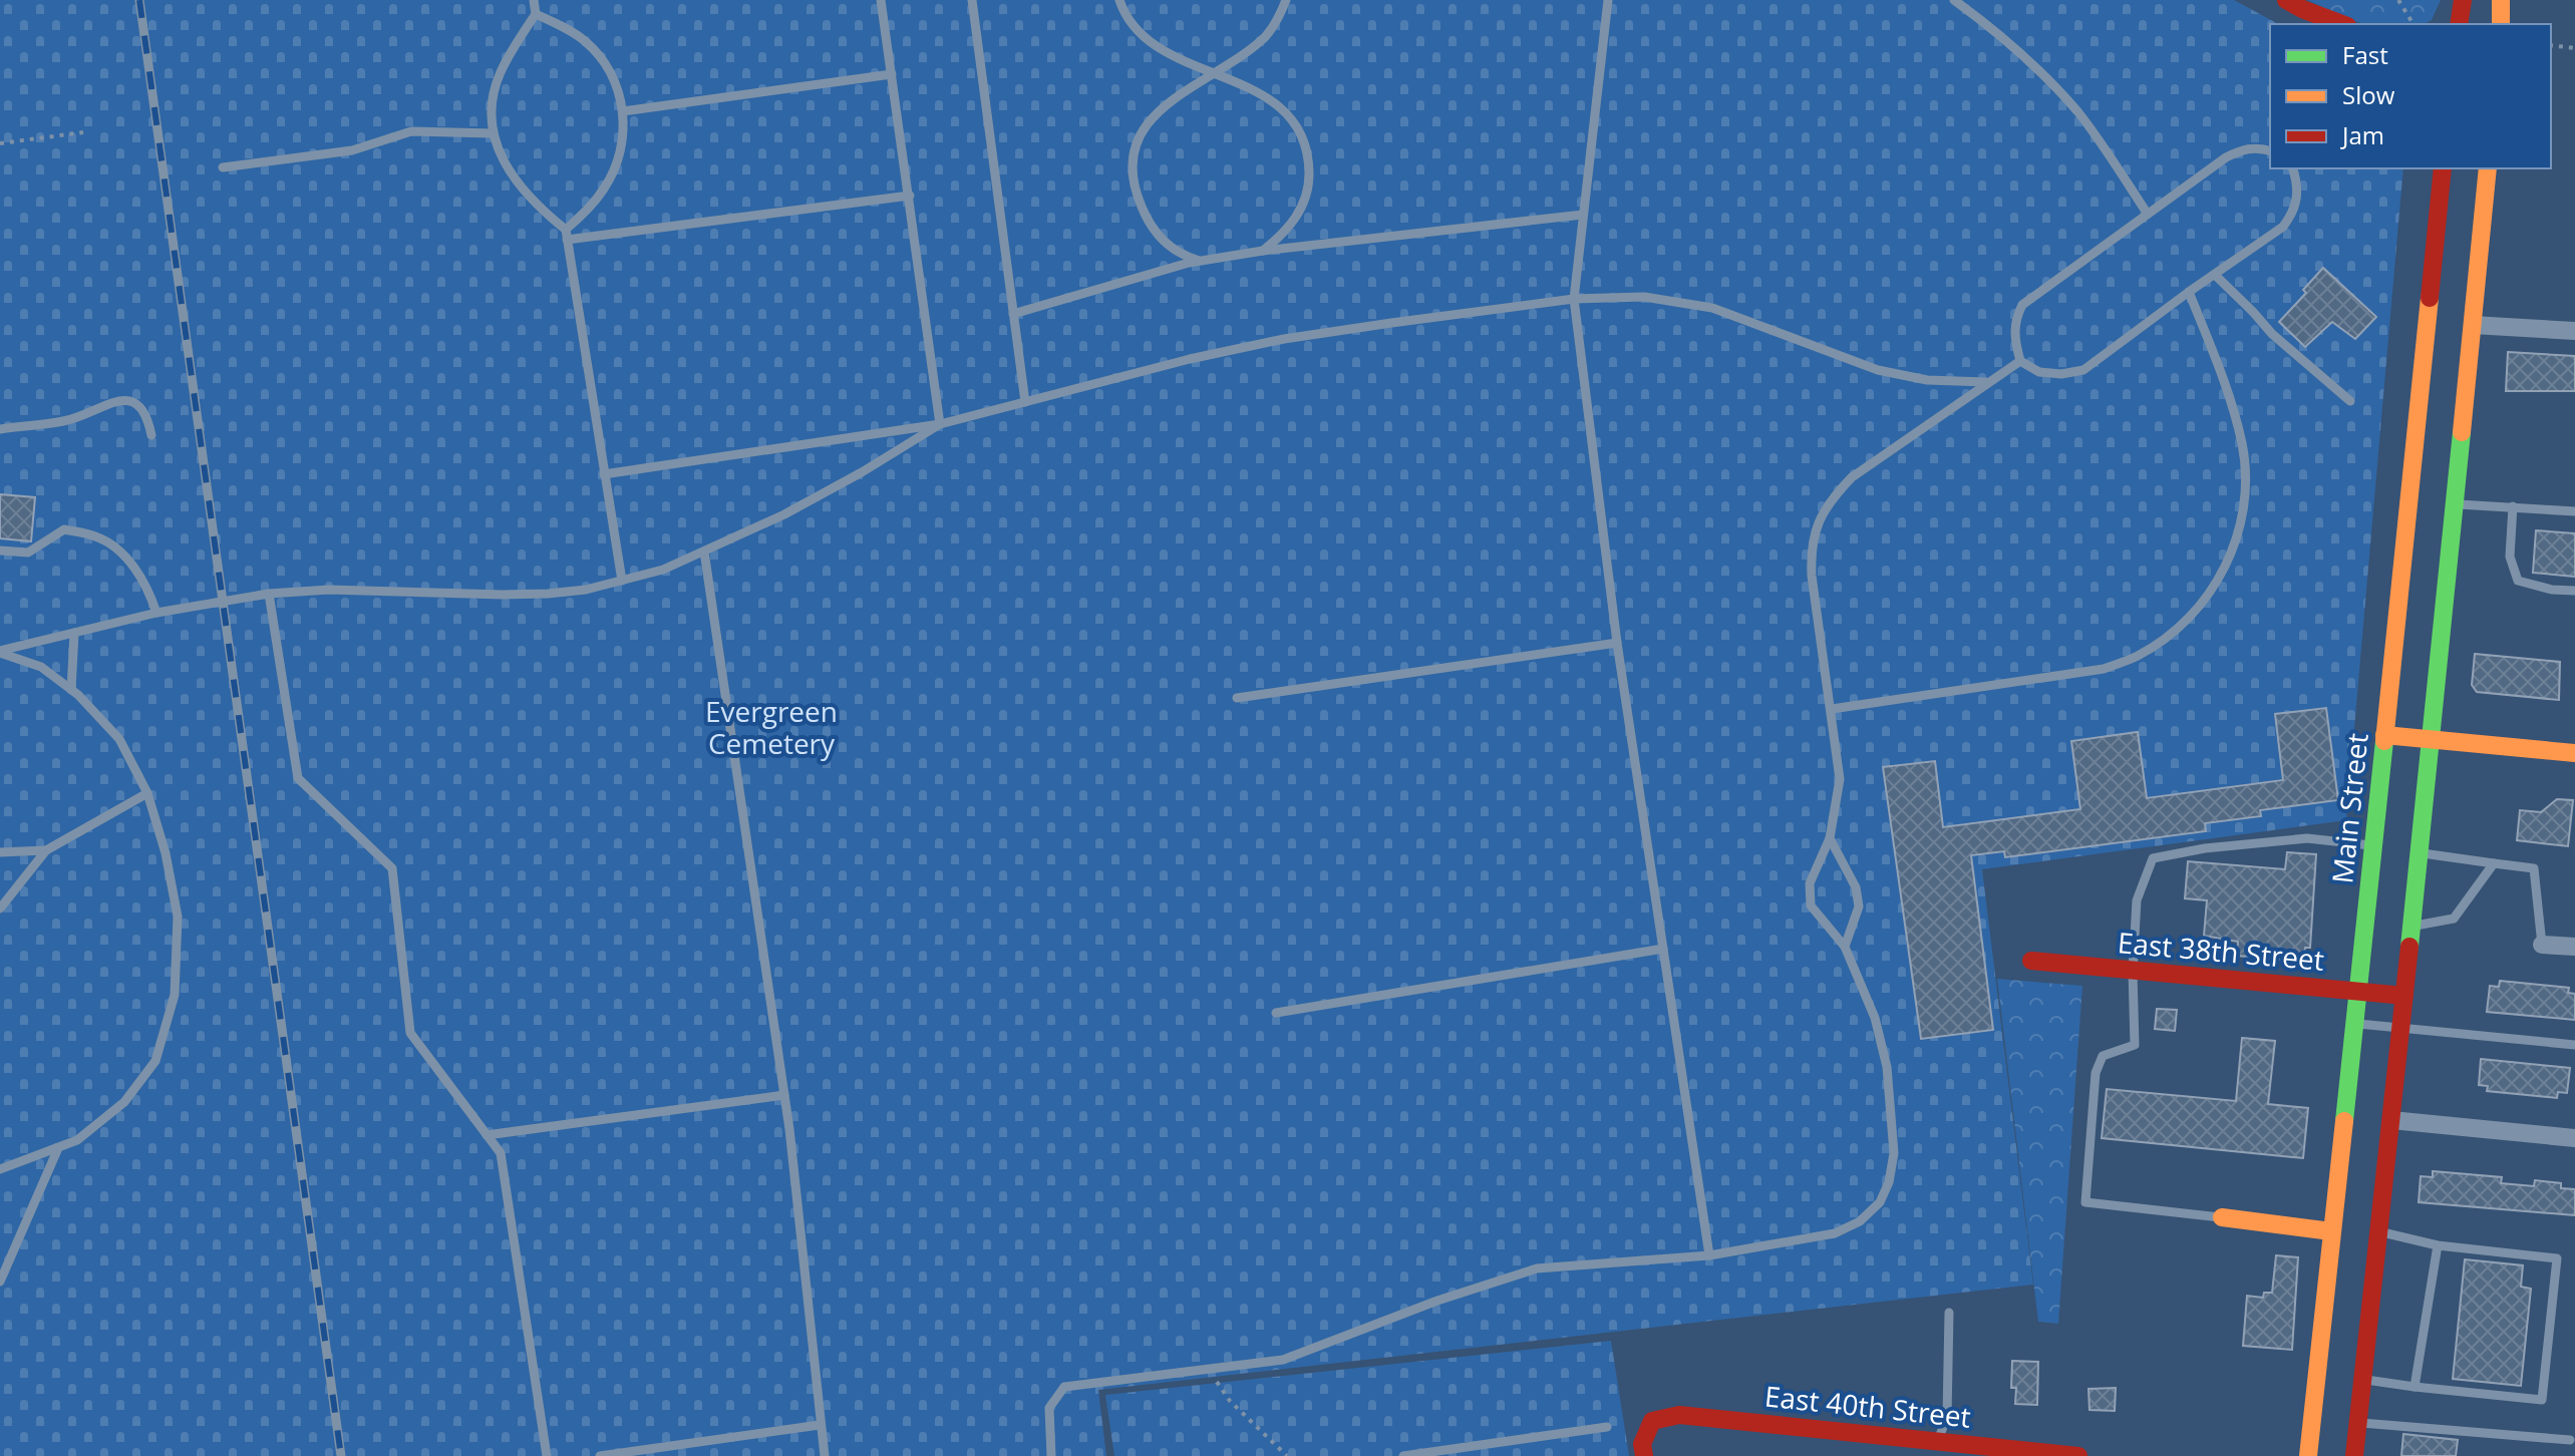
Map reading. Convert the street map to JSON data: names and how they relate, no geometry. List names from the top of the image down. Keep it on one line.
{"streets":{"main road":["Main Street","East 38th Street","East 40th Street"]},"crossings":[["Main Street","East 38th Street"]],"parks":["Evergreen Cemetery"],"legend":["Fast","Slow","Jam"]}
